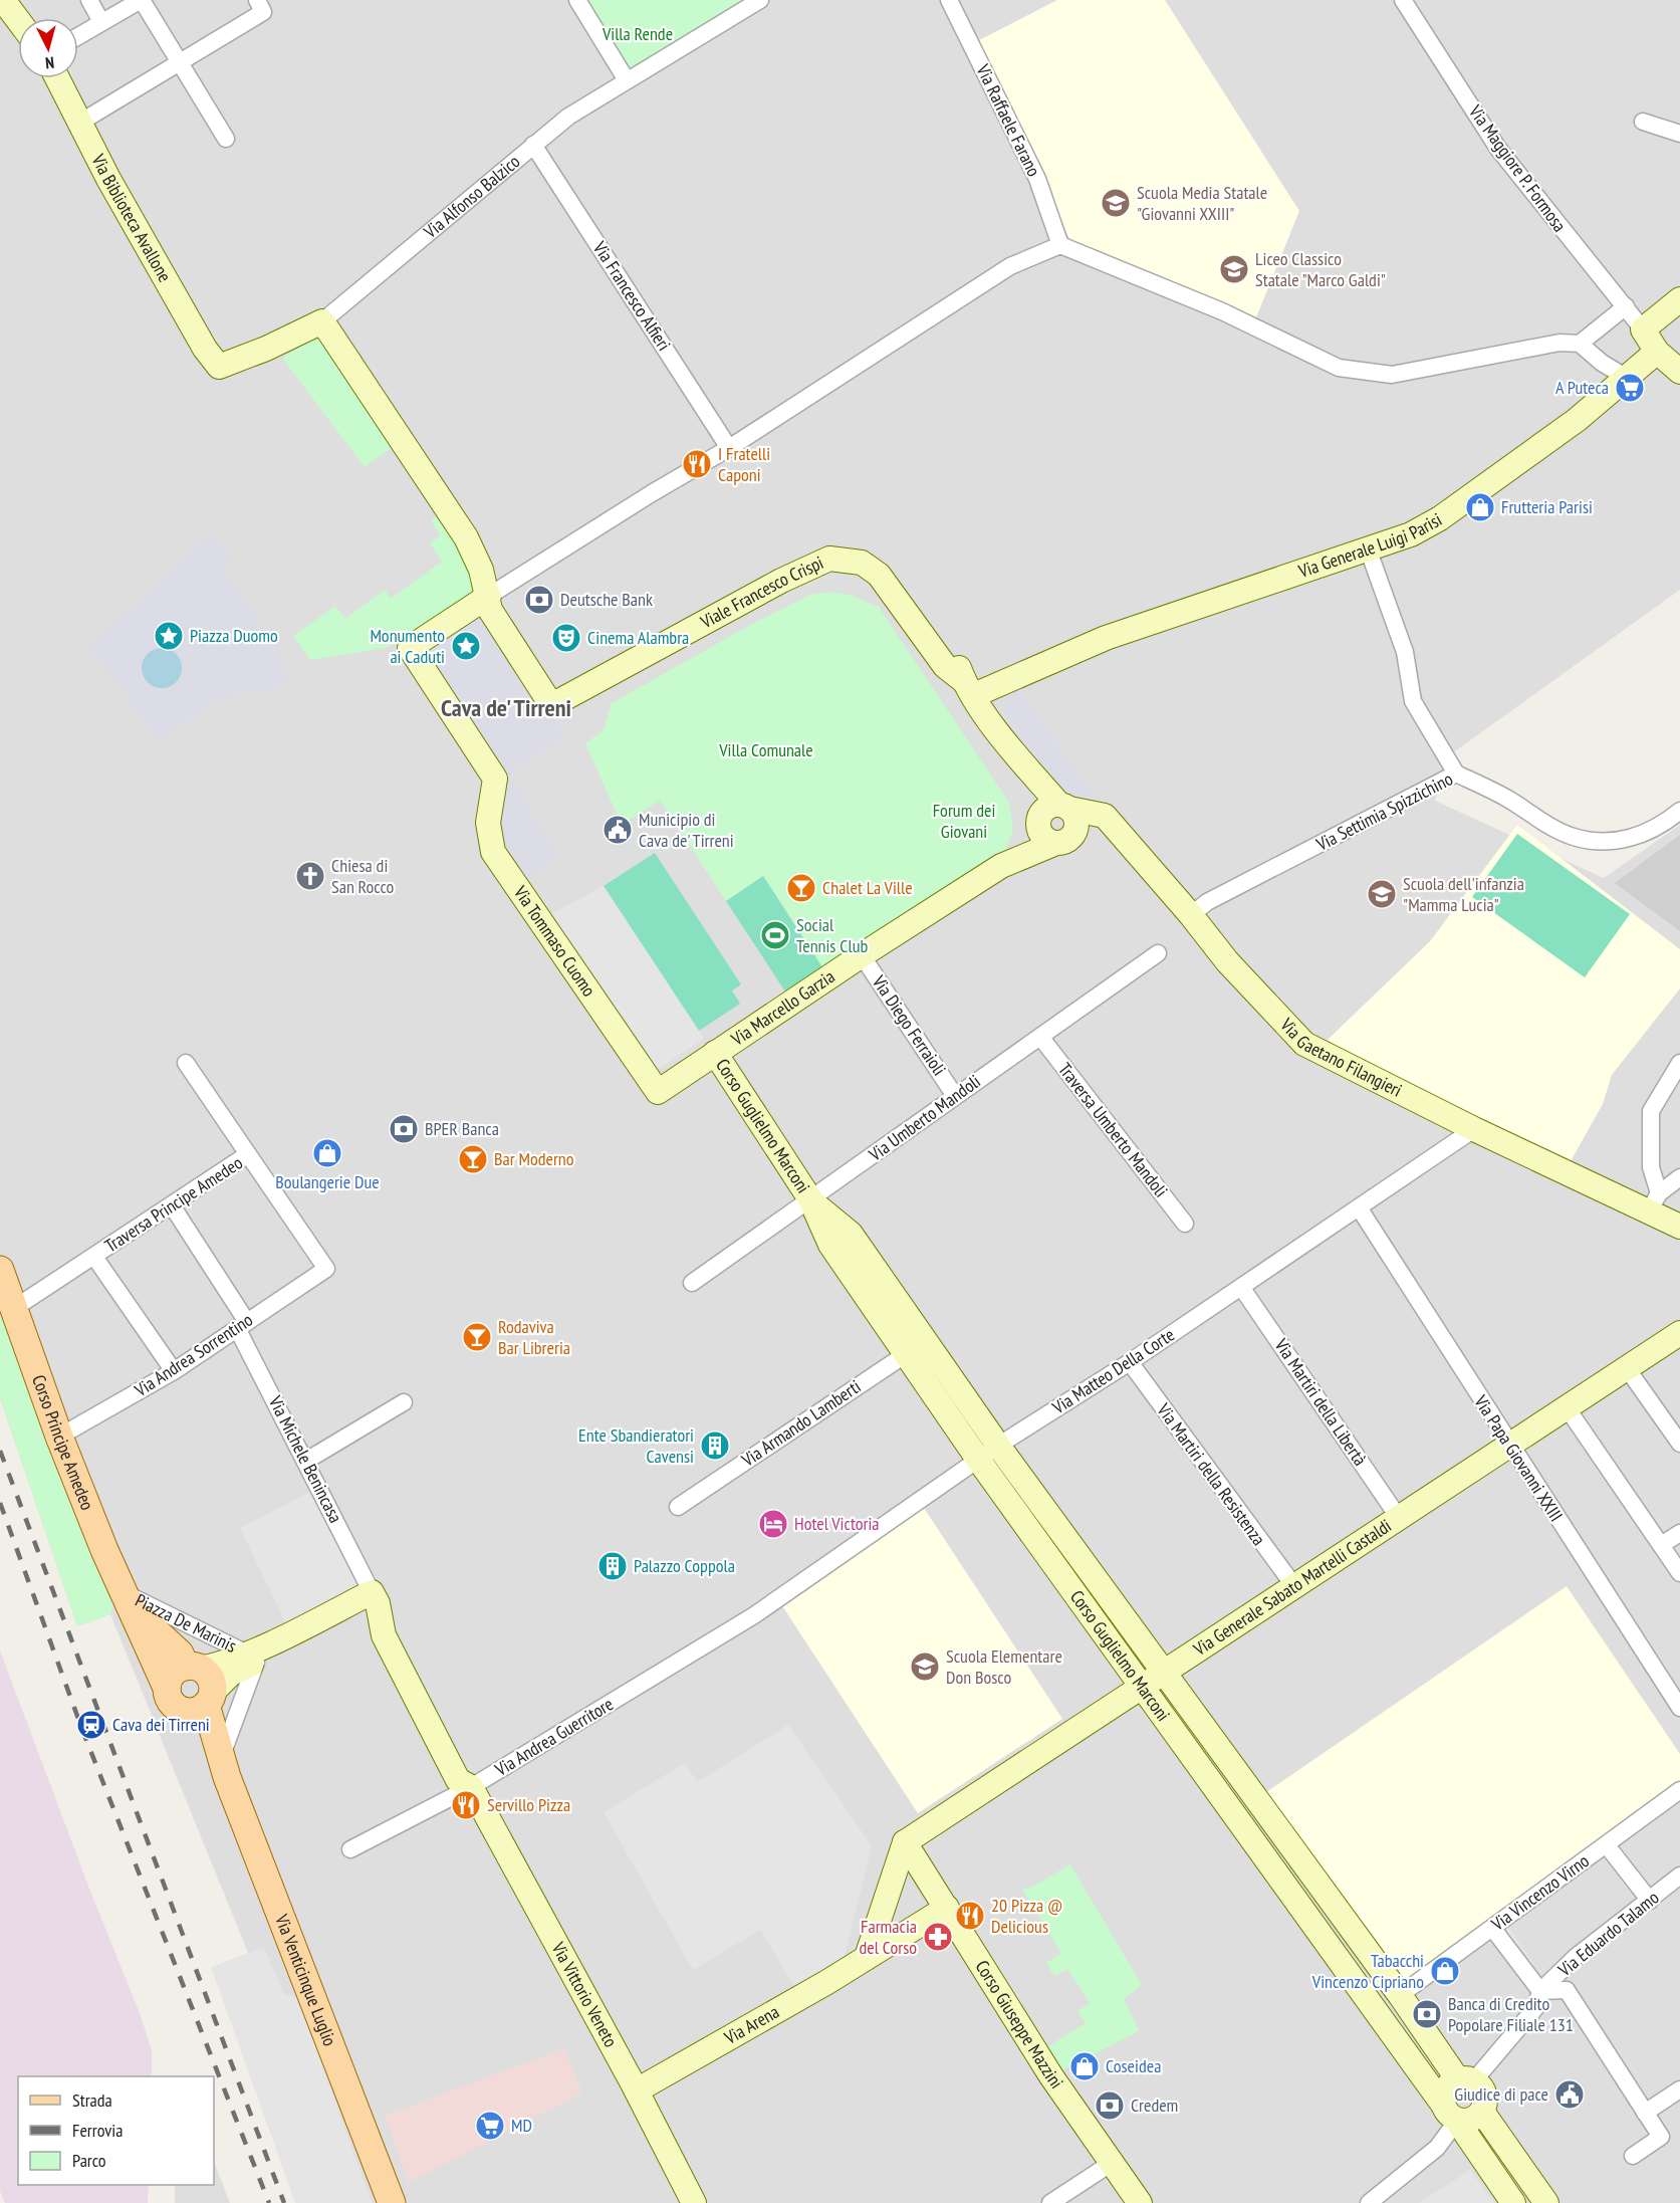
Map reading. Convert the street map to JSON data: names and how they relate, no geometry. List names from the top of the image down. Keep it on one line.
{"streets":{"main road":["Corso Principe Amedeo","Piazza De Marinis","Via Venticinque Luglio"],"street":["Via Raffaele Farano","Via Maggiore P. Formosa","Via Alfonso Balzico","Via Biblioteca Avallone","Via Francesco Alfieri","Via Generale Luigi Parisi","Viale Francesco Crispi","Via Settimia Spizzichino","Via Tommaso Cuomo","Via Marcello Garzia","Via Diego Ferraioli","Via Gaetano Filangieri","Via Umberto Mandoli","Corso Guglielmo Marconi","Traversa Umberto Mandoli","Traversa Principe Amedeo","Via Andrea Sorrentino","Via Matteo Della Corte","Via Martiri della Libertà","Via Armando Lamberti","Via Papa Giovanni XXIII","Via Michele Benincasa","Via Martiri della Resistenza","Via Generale Sabato Martelli Castaldi","Via Andrea Guerritore","Via Vincenzo Virno","Via Eduardo Talamo","Via Vittorio Veneto","Via Arena","Corso Giuseppe Mazzini"]},"crossings":[["Via Alfonso Balzico","Via Biblioteca Avallone"],["Via Alfonso Balzico","Via Francesco Alfieri"],["Via Generale Luigi Parisi","Viale Francesco Crispi"],["Viale Francesco Crispi","Via Tommaso Cuomo"],["Viale Francesco Crispi","Via Gaetano Filangieri"],["Via Settimia Spizzichino","Via Gaetano Filangieri"],["Via Tommaso Cuomo","Via Marcello Garzia"],["Via Marcello Garzia","Via Diego Ferraioli"],["Via Marcello Garzia","Corso Guglielmo Marconi"],["Via Diego Ferraioli","Via Umberto Mandoli"],["Via Gaetano Filangieri","Via Matteo Della Corte"],["Via Umberto Mandoli","Corso Guglielmo Marconi"],["Via Umberto Mandoli","Traversa Umberto Mandoli"],["Corso Guglielmo Marconi","Via Matteo Della Corte"],["Corso Guglielmo Marconi","Via Armando Lamberti"],["Corso Guglielmo Marconi","Via Generale Sabato Martelli Castaldi"],["Corso Guglielmo Marconi","Via Vincenzo Virno"],["Corso Guglielmo Marconi","Via Eduardo Talamo"],["Traversa Principe Amedeo","Via Andrea Sorrentino"],["Traversa Principe Amedeo","Corso Principe Amedeo"],["Traversa Principe Amedeo","Via Michele Benincasa"],["Via Andrea Sorrentino","Corso Principe Amedeo"],["Via Andrea Sorrentino","Via Michele Benincasa"],["Via Matteo Della Corte","Via Martiri della Libertà"],["Via Matteo Della Corte","Via Papa Giovanni XXIII"],["Via Matteo Della Corte","Via Martiri della Resistenza"],["Via Matteo Della Corte","Via Andrea Guerritore"],["Via Martiri della Libertà","Via Generale Sabato Martelli Castaldi"],["Corso Principe Amedeo","Piazza De Marinis"],["Via Papa Giovanni XXIII","Via Generale Sabato Martelli Castaldi"],["Via Michele Benincasa","Via Vittorio Veneto"],["Via Martiri della Resistenza","Via Generale Sabato Martelli Castaldi"],["Via Generale Sabato Martelli Castaldi","Corso Giuseppe Mazzini"],["Piazza De Marinis","Via Venticinque Luglio"],["Via Andrea Guerritore","Via Vittorio Veneto"],["Via Vittorio Veneto","Via Arena"],["Via Arena","Corso Giuseppe Mazzini"]],"districts":["Cava de' Tirreni"],"parks":["Villa Rende","Villa Comunale","Forum dei Giovani"],"places":{"school or university":["Scuola Media Statale \"Giovanni XXIII\"","Liceo Classico Statale \"Marco Galdi\"","Scuola dell'infanzia \"Mamma Lucia\"","Scuola Elementare Don Bosco"],"supermarket":["A Puteca","MD"],"restaurant":["I Fratelli Caponi","Servillo Pizza","20 Pizza @ Delicious"],"shop":["Frutteria Parisi","Boulangerie Due","Tabacchi Vincenzo Cipriano","Coseidea"],"bank":["Deutsche Bank","BPER Banca","Banca di Credito Popolare Filiale 131","Credem"],"place":["Piazza Duomo","Monumento ai Caduti"],"theatre":["Cinema Alambra"],"public building":["Municipio di Cava de' Tirreni","Giudice di pace"],"church":["Chiesa di San Rocco"],"bar":["Chalet La Ville","Bar Moderno","Rodaviva Bar Libreria"],"sports":["Social Tennis Club"],"building":["Ente Sbandieratori Cavensi","Palazzo Coppola"],"hotel":["Hotel Victoria"],"station":["Cava dei Tirreni"],"pharmacy":["Farmacia del Corso"]},"legend":["Strada","Ferrovia","Parco"],"north":"bottom"}
